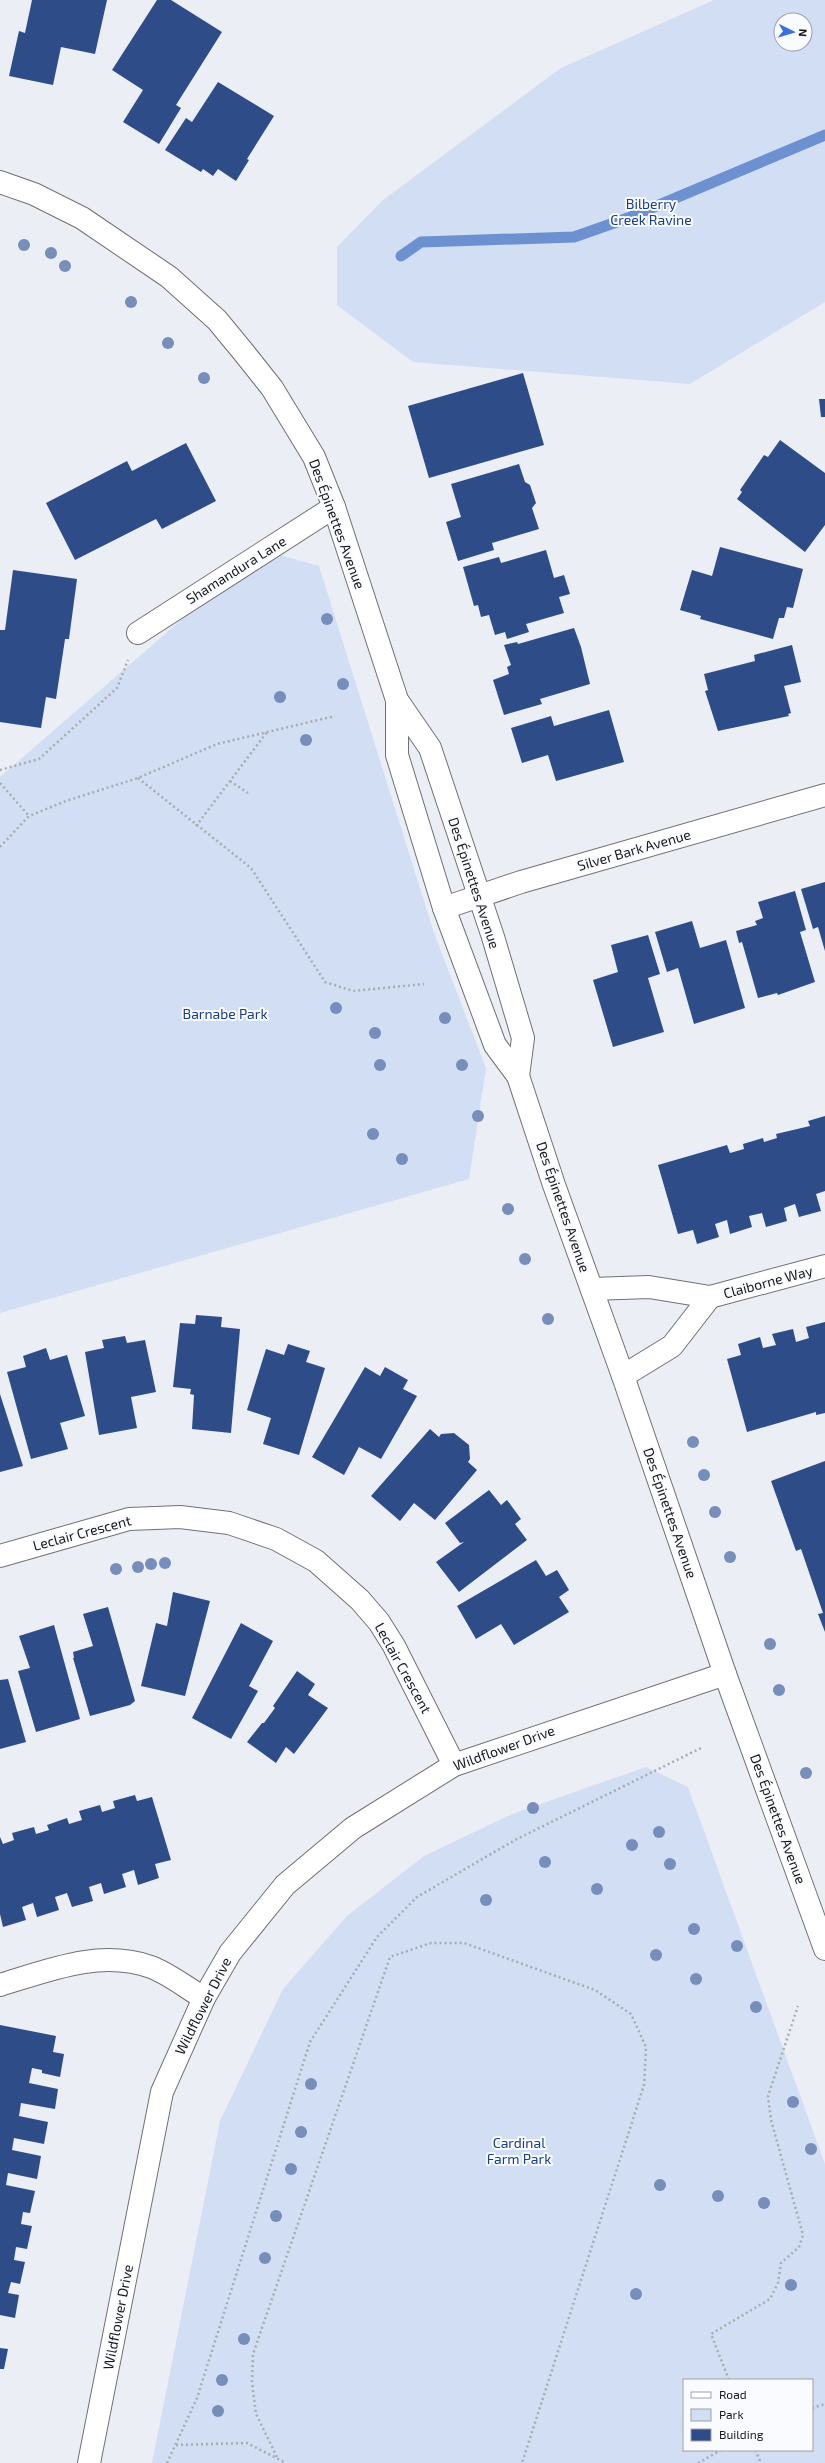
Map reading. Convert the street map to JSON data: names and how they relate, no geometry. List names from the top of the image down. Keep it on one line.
{"streets":{"street":["Des Épinettes Avenue","Shamandura Lane","Silver Bark Avenue","Claiborne Way","Leclair Crescent","Wildflower Drive"]},"crossings":[["Des Épinettes Avenue","Shamandura Lane"],["Des Épinettes Avenue","Silver Bark Avenue"],["Des Épinettes Avenue","Claiborne Way"],["Des Épinettes Avenue","Wildflower Drive"],["Leclair Crescent","Wildflower Drive"]],"parks":["Bilberry Creek Ravine","Barnabe Park","Cardinal Farm Park"],"legend":["Road","Park","Building"],"north":"right"}
